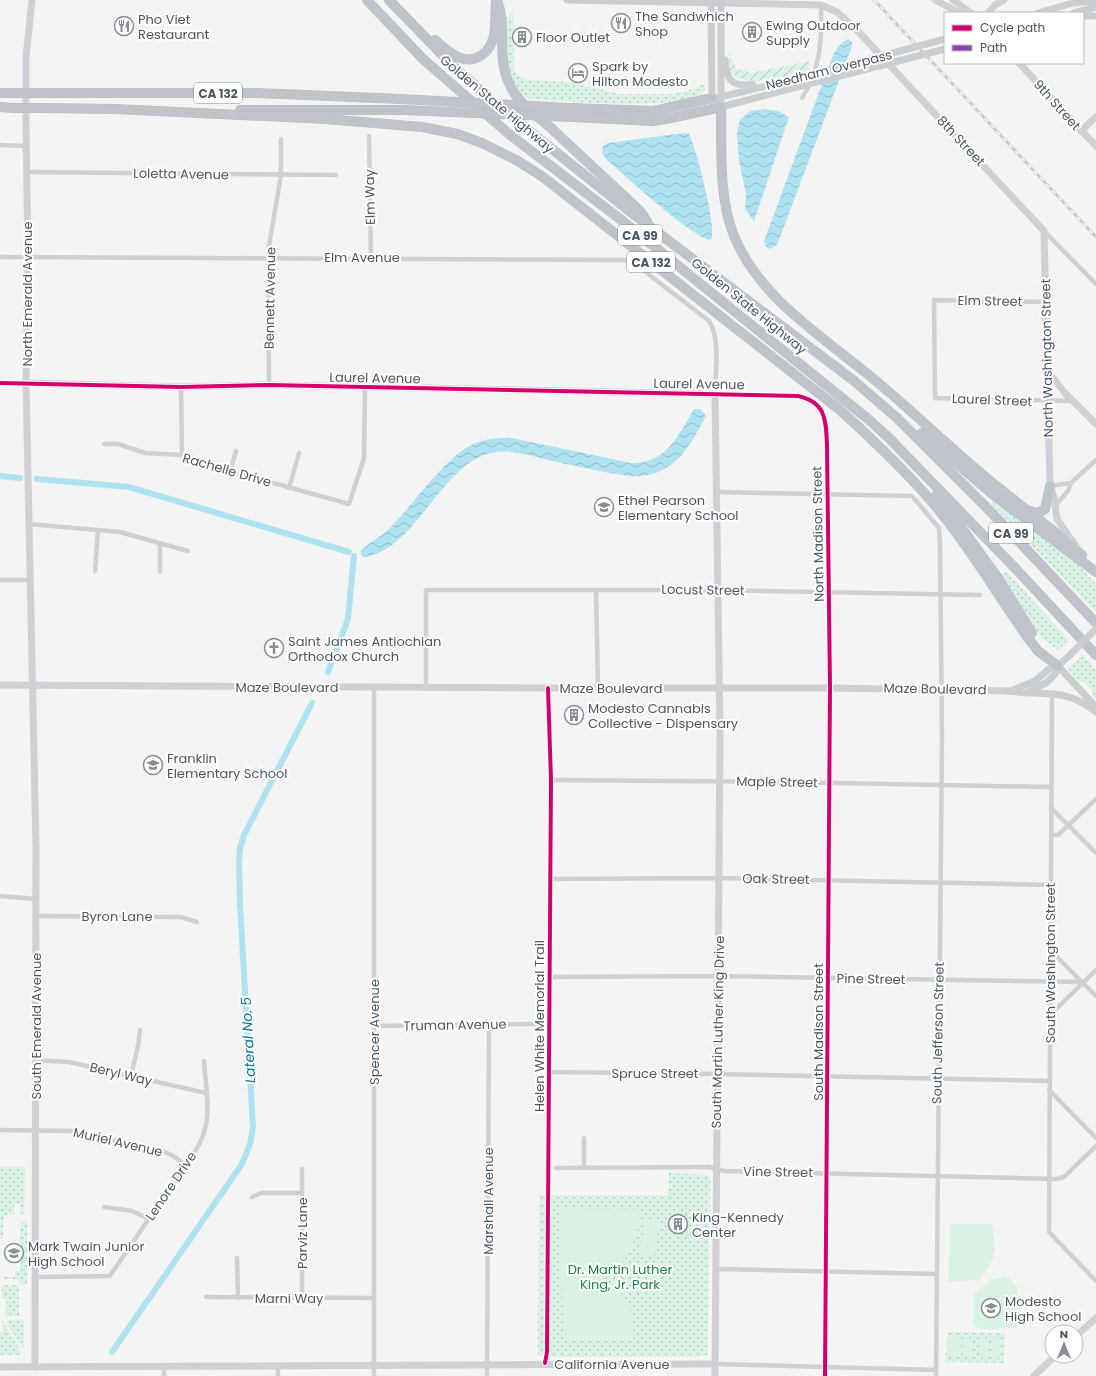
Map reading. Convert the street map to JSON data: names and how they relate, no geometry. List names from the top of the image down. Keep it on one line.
{"streets":{"highway":["CA 132","Golden State Highway","CA 99"],"main road":["Needham Overpass","Maze Boulevard"],"street":["9th Street","8th Street","Loletta Avenue","Elm Way","Elm Avenue","North Emerald Avenue","Bennett Avenue","Elm Street","North Washington Street","Laurel Avenue","Laurel Street","Rachelle Drive","North Madison Street","Locust Street","Maple Street","Oak Street","Byron Lane","South Washington Street","Pine Street","Truman Avenue","South Emerald Avenue","Spencer Avenue","South Martin Luther King Drive","South Madison Street","South Jefferson Street","Spruce Street","Beryl Way","Muriel Avenue","Vine Street","Lenore Drive","Marshall Avenue","Parviz Lane","Marni Way","California Avenue"],"cycle path":["Helen White Memorial Trail"]},"crossings":[["Needham Overpass","CA 132"],["8th Street","North Washington Street"],["Loletta Avenue","North Emerald Avenue"],["Loletta Avenue","Bennett Avenue"],["Elm Way","Elm Avenue"],["Elm Avenue","North Emerald Avenue"],["Elm Avenue","Bennett Avenue"],["Elm Avenue","Laurel Avenue"],["Elm Avenue","South Martin Luther King Drive"],["North Emerald Avenue","Laurel Avenue"],["North Emerald Avenue","Maze Boulevard"],["North Emerald Avenue","South Emerald Avenue"],["Bennett Avenue","Laurel Avenue"],["Elm Street","North Washington Street"],["Elm Street","Laurel Street"],["North Washington Street","Laurel Street"],["Laurel Avenue","Rachelle Drive"],["Laurel Avenue","North Madison Street"],["Laurel Avenue","South Martin Luther King Drive"],["North Madison Street","Locust Street"],["North Madison Street","Maze Boulevard"],["North Madison Street","South Madison Street"],["North Madison Street","South Jefferson Street"],["Locust Street","Maze Boulevard"],["Locust Street","South Martin Luther King Drive"],["Locust Street","South Jefferson Street"],["Maze Boulevard","South Washington Street"],["Maze Boulevard","South Emerald Avenue"],["Maze Boulevard","Spencer Avenue"],["Maze Boulevard","South Martin Luther King Drive"],["Maze Boulevard","South Madison Street"],["Maze Boulevard","South Jefferson Street"],["Maple Street","South Washington Street"],["Maple Street","South Martin Luther King Drive"],["Maple Street","South Madison Street"],["Maple Street","South Jefferson Street"],["Oak Street","South Washington Street"],["Oak Street","South Martin Luther King Drive"],["Oak Street","South Madison Street"],["Oak Street","South Jefferson Street"],["Byron Lane","South Emerald Avenue"],["South Washington Street","Pine Street"],["South Washington Street","Spruce Street"],["South Washington Street","Vine Street"],["Pine Street","South Martin Luther King Drive"],["Pine Street","South Madison Street"],["Pine Street","South Jefferson Street"],["Truman Avenue","Spencer Avenue"],["Truman Avenue","Marshall Avenue"],["South Emerald Avenue","Beryl Way"],["South Emerald Avenue","Muriel Avenue"],["South Emerald Avenue","Lenore Drive"],["South Emerald Avenue","California Avenue"],["Spencer Avenue","Marni Way"],["Spencer Avenue","California Avenue"],["South Martin Luther King Drive","Spruce Street"],["South Martin Luther King Drive","Vine Street"],["South Martin Luther King Drive","California Avenue"],["South Madison Street","Spruce Street"],["South Madison Street","Vine Street"],["South Madison Street","California Avenue"],["South Jefferson Street","Spruce Street"],["South Jefferson Street","Vine Street"],["South Jefferson Street","California Avenue"],["Beryl Way","Lenore Drive"],["Muriel Avenue","Lenore Drive"],["Marshall Avenue","California Avenue"],["Parviz Lane","Marni Way"]],"water":["Lateral No. 5"],"parks":["Dr. Martin Luther King, Jr. Park"],"places":{"restaurant":["The Sandwhich Shop","Pho Viet Restaurant"],"building":["Ewing Outdoor Supply","Floor Outlet","Modesto Cannabis Collective - Dispensary","King-Kennedy Center"],"hotel":["Spark by Hilton Modesto"],"school or university":["Ethel Pearson Elementary School","Franklin Elementary School","Mark Twain Junior High School","Modesto High School"],"church":["Saint James Antiochian Orthodox Church"]},"legend":["Cycle path","Path"],"north":"top"}
